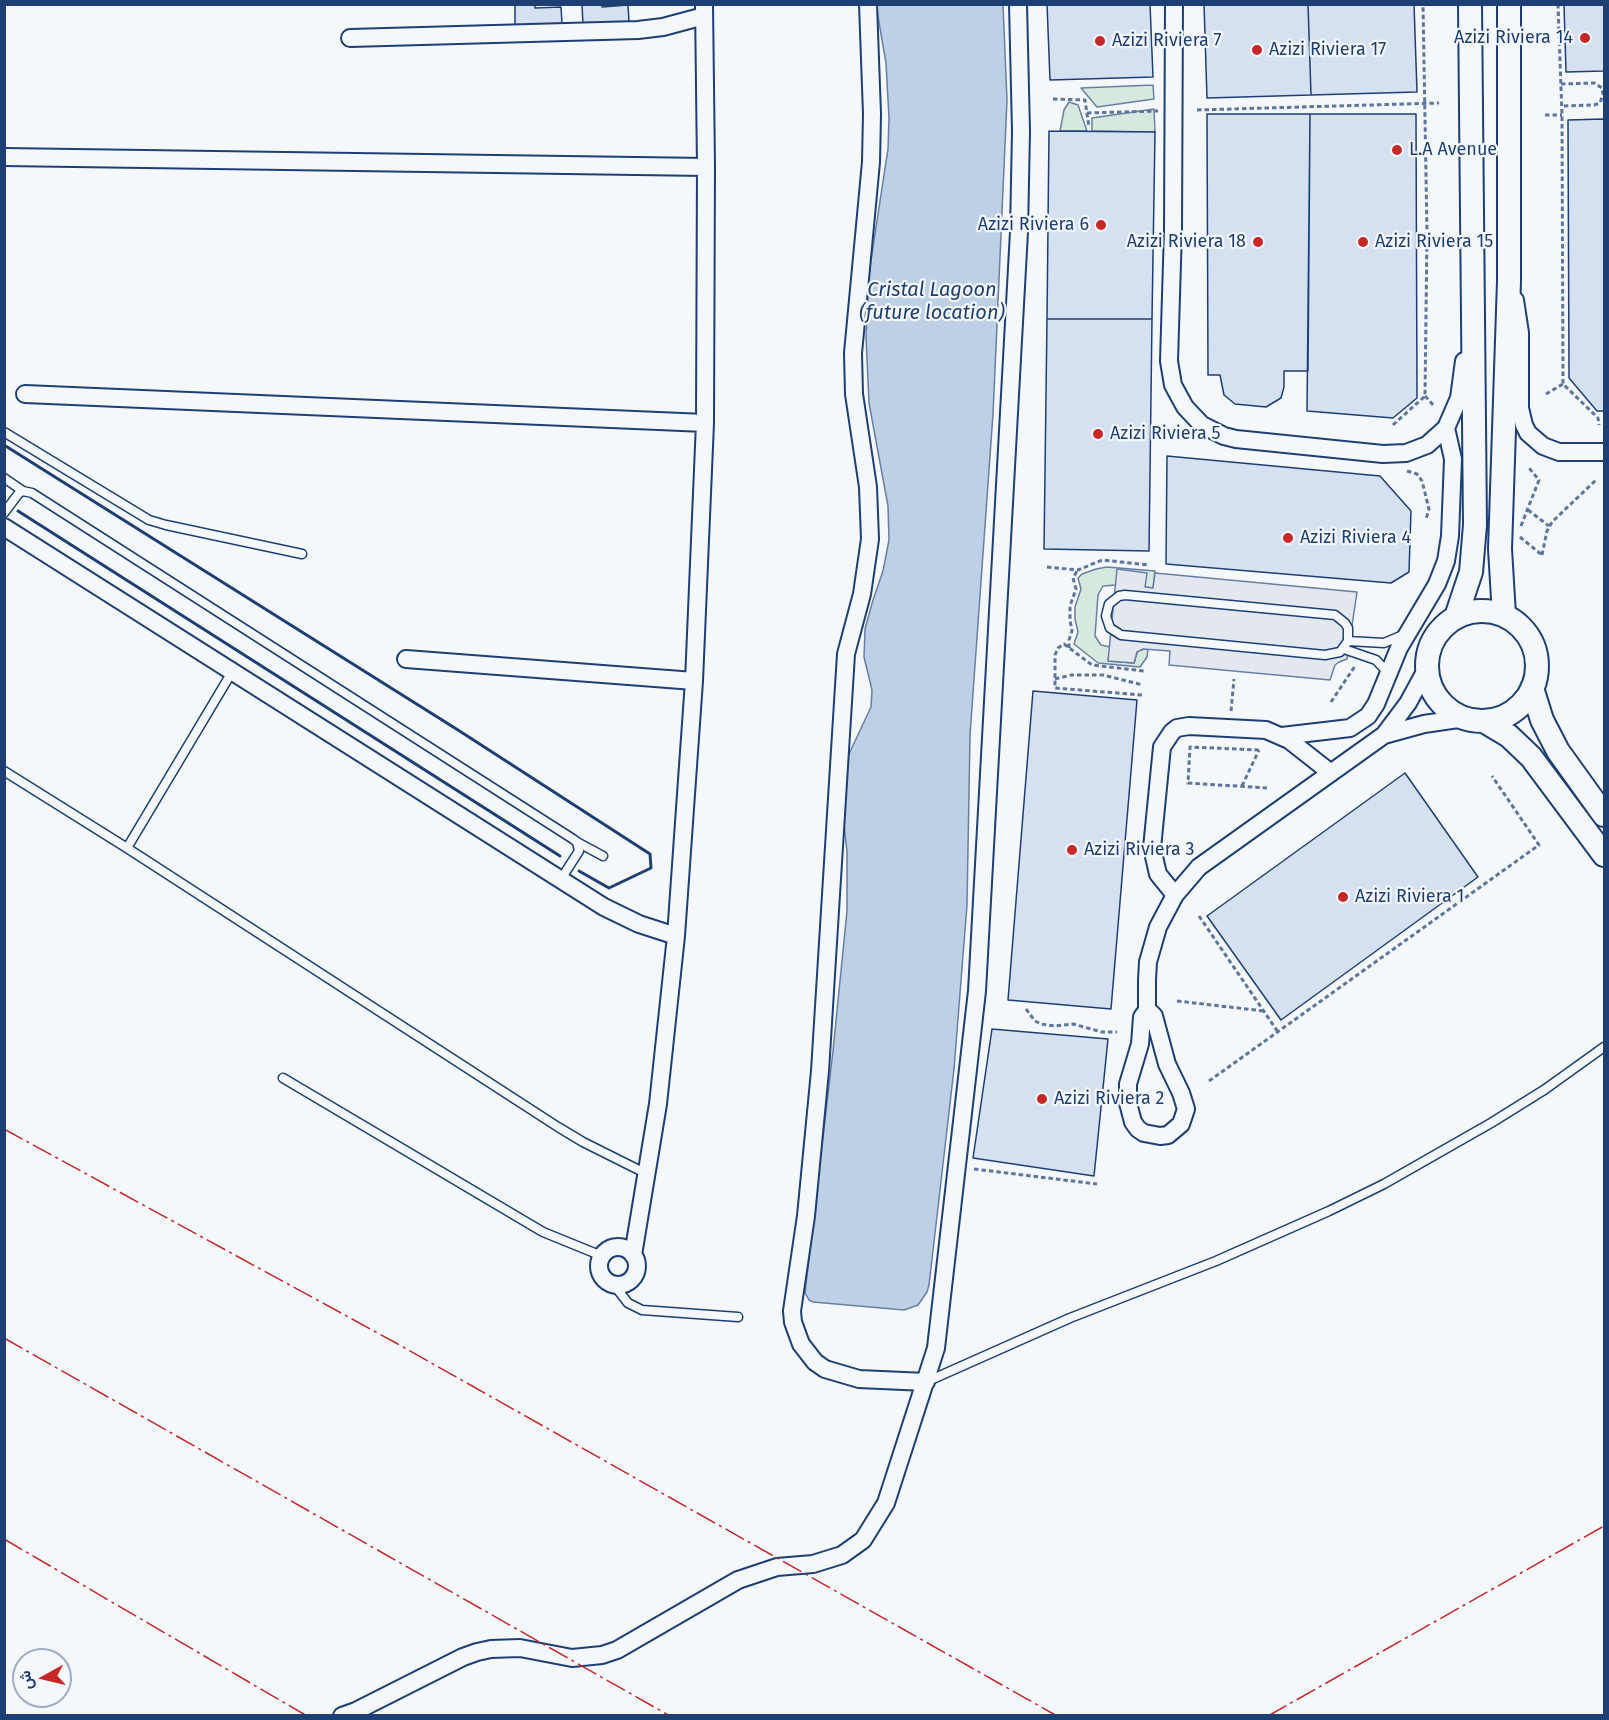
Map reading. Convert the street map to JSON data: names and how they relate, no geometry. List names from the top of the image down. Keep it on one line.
{"water":["Cristal Lagoon (future location)"],"places":["Azizi Riviera 14","Azizi Riviera 7","Azizi Riviera 17","L.A Avenue","Azizi Riviera 6","Azizi Riviera 18","Azizi Riviera 15","Azizi Riviera 5","Azizi Riviera 4","Azizi Riviera 3","Azizi Riviera 1","Azizi Riviera 2"],"north":"left"}
